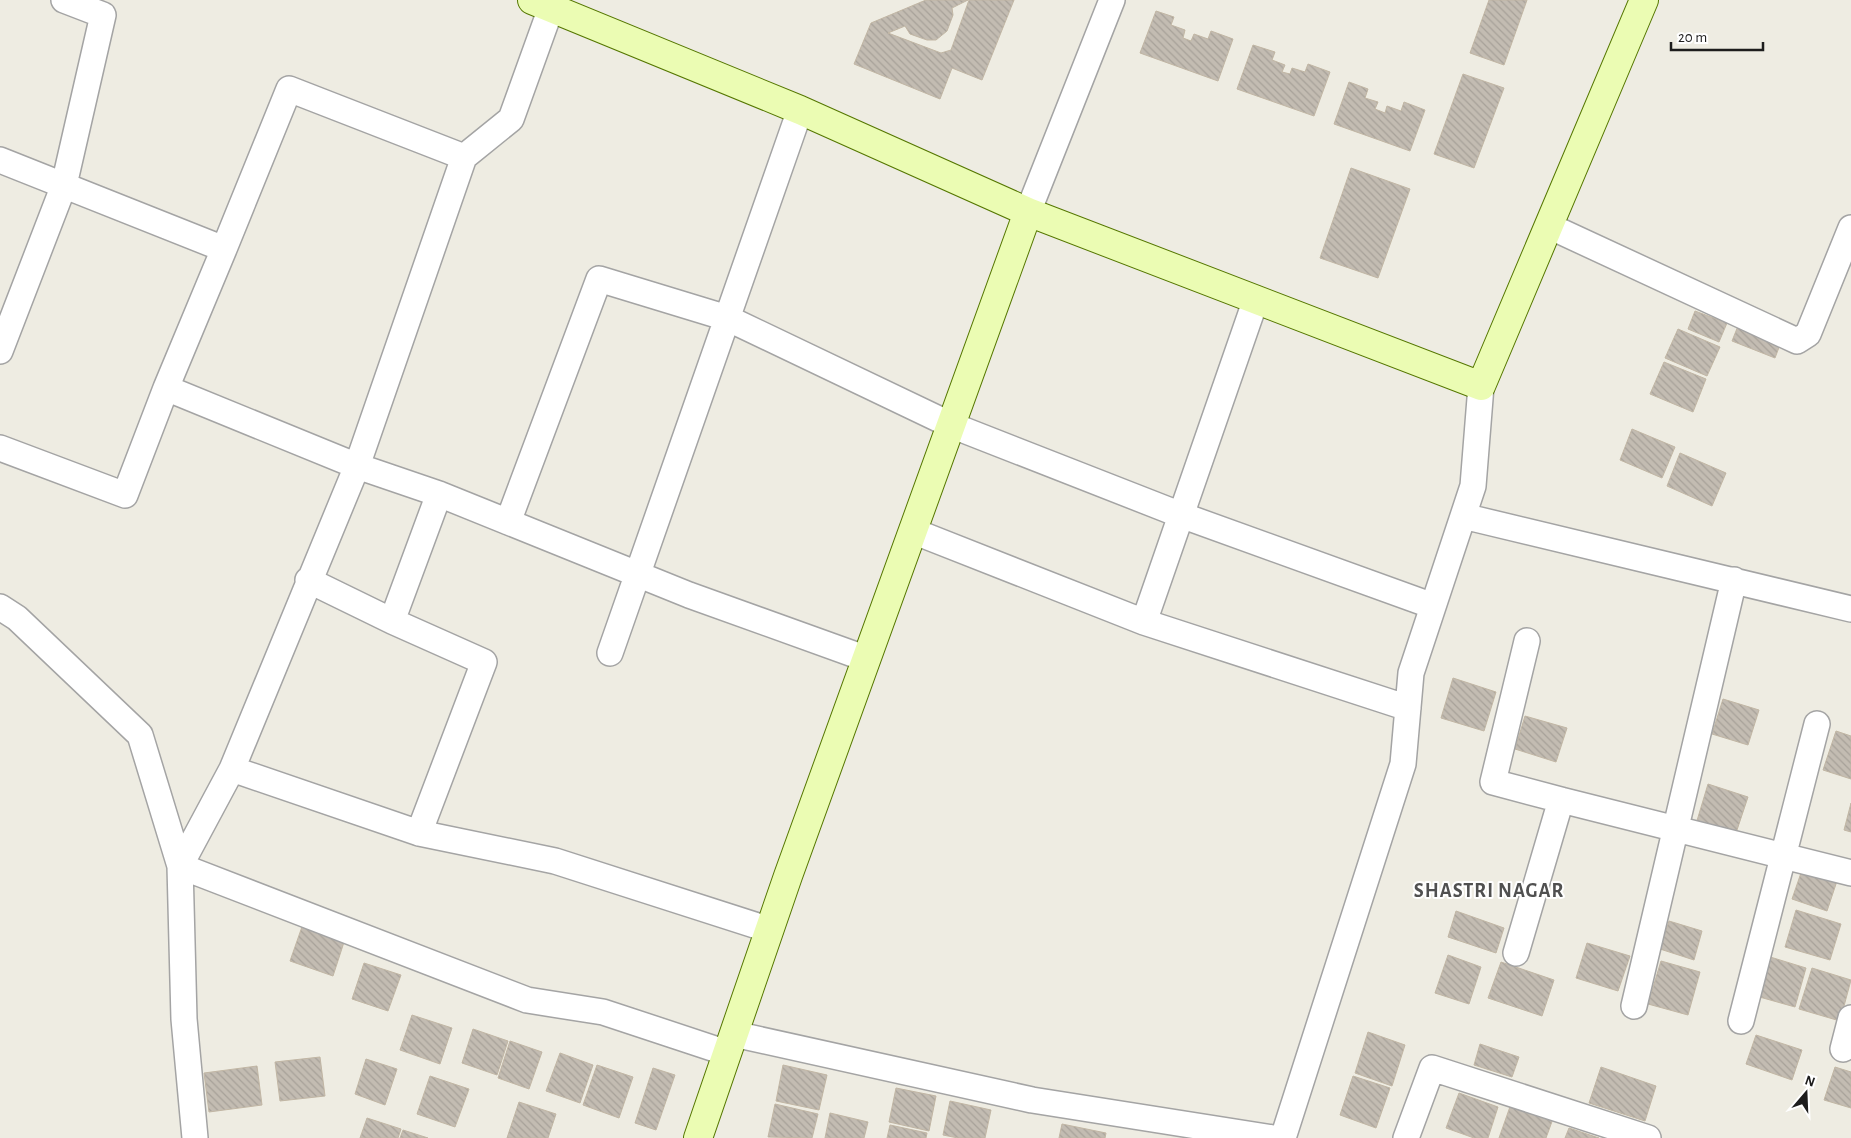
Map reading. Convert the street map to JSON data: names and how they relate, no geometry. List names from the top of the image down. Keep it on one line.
{"districts":["SHASTRI NAGAR"],"scale_bar":"20 m","north":"top"}
